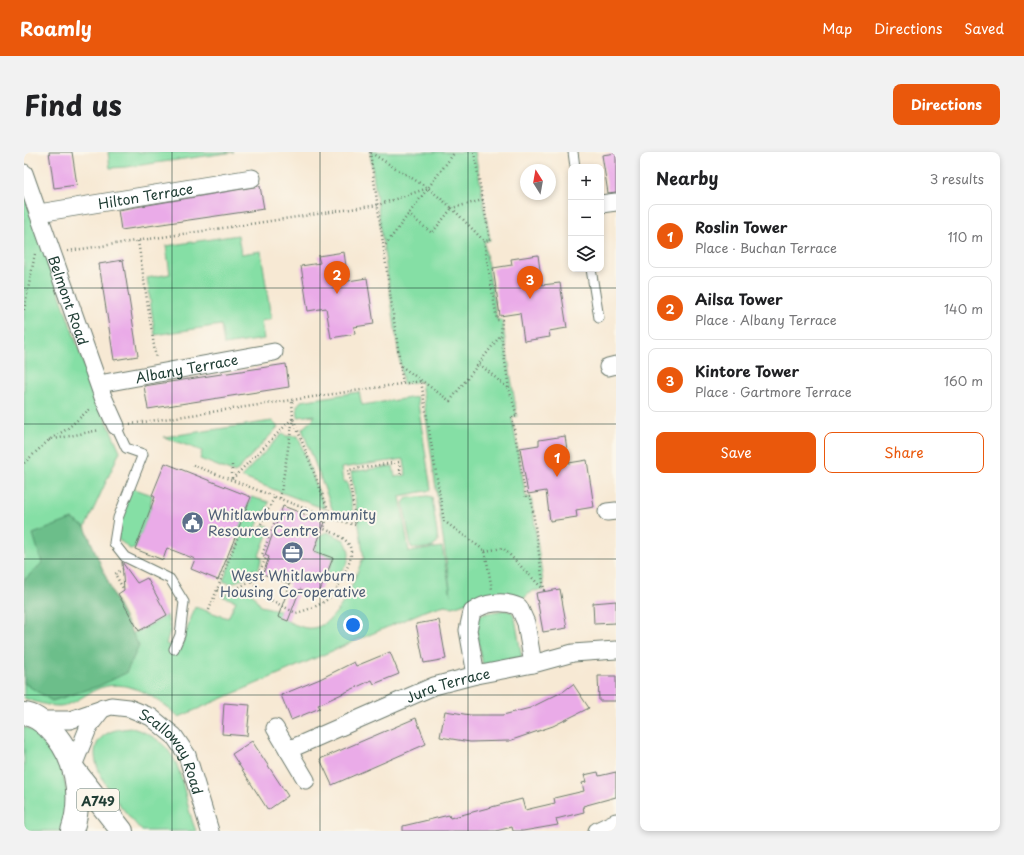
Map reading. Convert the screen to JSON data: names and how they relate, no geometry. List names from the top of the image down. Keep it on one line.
{"streets":{"main road":["A749"],"street":["Hilton Terrace","Belmont Road","Albany Terrace","Jura Terrace","Scalloway Road"]},"crossings":[["Hilton Terrace","Belmont Road"],["Belmont Road","Albany Terrace"]],"places":{"public building":["Whitlawburn Community Resource Centre"],"office":["West Whitlawburn Housing Co-operative"]},"north":"top","page":{"header":"Roamly","nav":["Map","Directions","Saved"],"title":"Find us","buttons":["Directions",["Save","Share"]],"heading":["Nearby","3 results"],"map_buttons":["+","−"],"list":[{"mark":"1","name":"Roslin Tower","note":"Place · Buchan Terrace","value":"110 m"},{"mark":"2","name":"Ailsa Tower","note":"Place · Albany Terrace","value":"140 m"},{"mark":"3","name":"Kintore Tower","note":"Place · Gartmore Terrace","value":"160 m"}],"pins":["2","3","1"]}}
